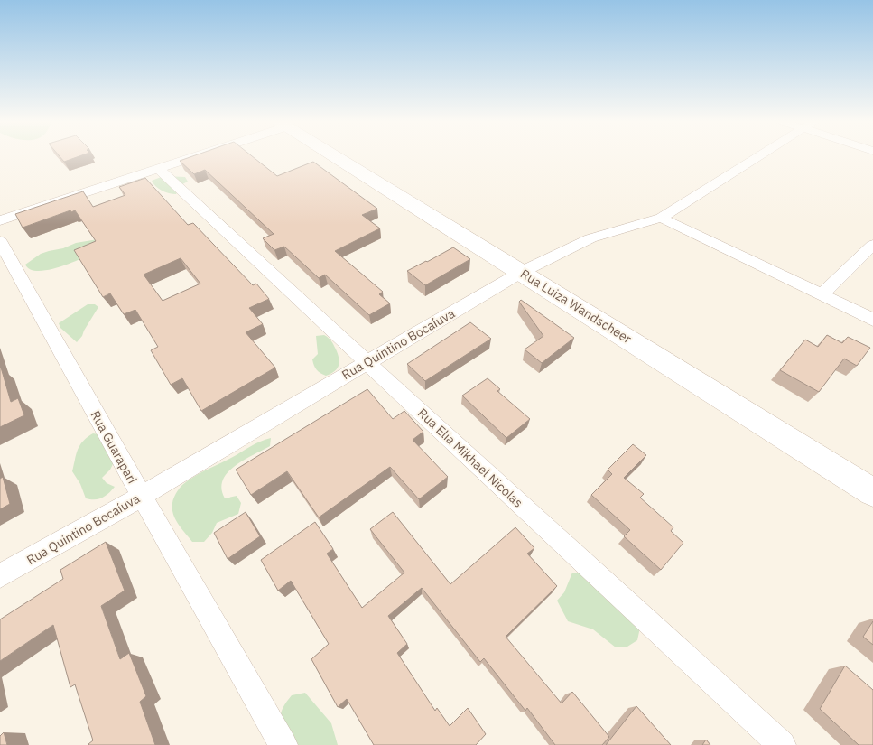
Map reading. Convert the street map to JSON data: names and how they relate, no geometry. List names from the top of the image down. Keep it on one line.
{"streets":{"main road":["Rua Luiza Wandscheer"],"street":["Rua Quintino Bocaíuva","Rua Guarapari","Rua Elia Mikhael Nicolas"]},"crossings":[["Rua Luiza Wandscheer","Rua Quintino Bocaíuva"],["Rua Quintino Bocaíuva","Rua Guarapari"],["Rua Quintino Bocaíuva","Rua Elia Mikhael Nicolas"]]}
